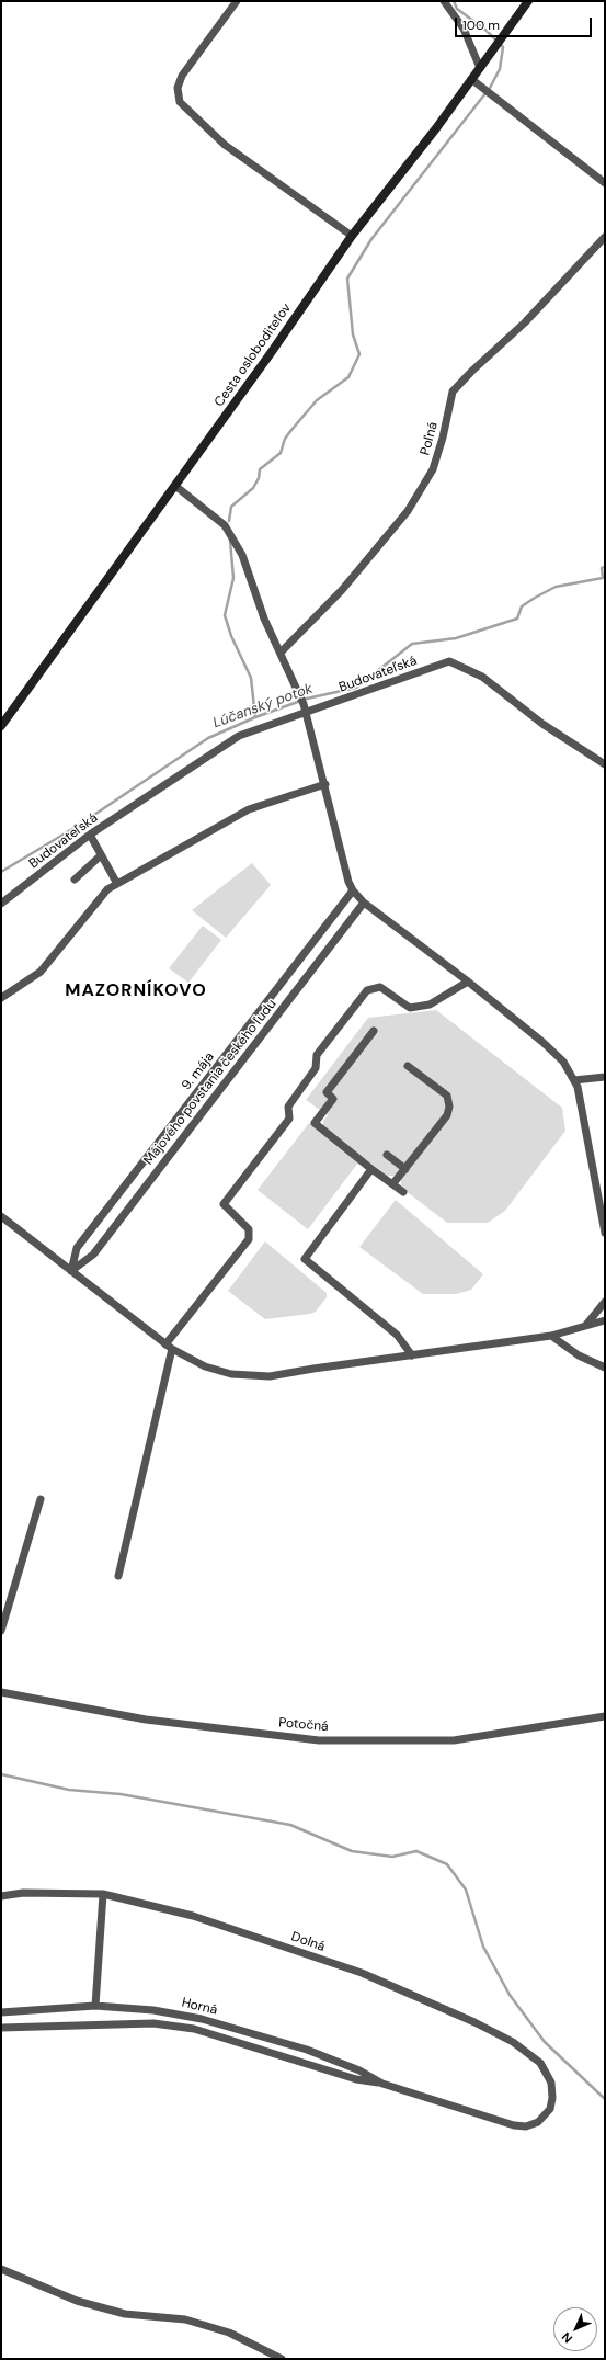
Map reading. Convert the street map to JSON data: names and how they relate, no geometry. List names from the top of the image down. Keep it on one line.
{"streets":{"main road":["Cesta osloboditeľov"],"street":["Poľná","Budovateľská","9. mája","Májového povstania českého ľudu","Potočná","Dolná","Horná"]},"crossings":[["9. mája","Májového povstania českého ľudu"],["Dolná","Horná"]],"districts":["MAZORNÍKOVO"],"water":["Lúčanský potok"],"scale_bar":"100 m","north":"bottom left"}
